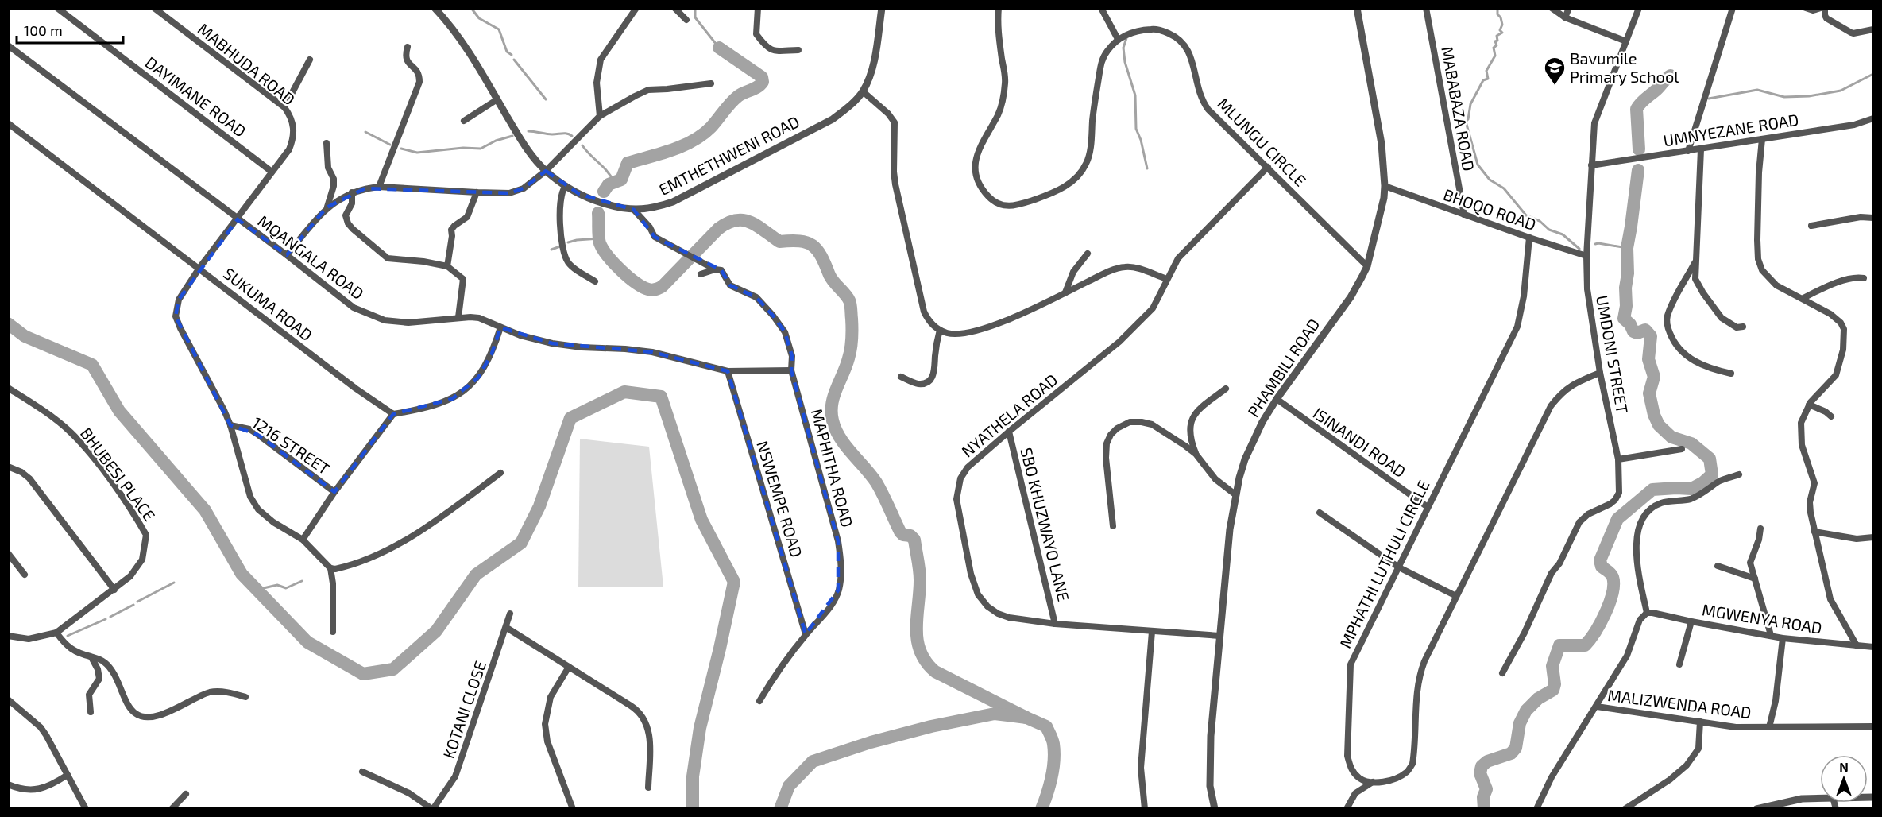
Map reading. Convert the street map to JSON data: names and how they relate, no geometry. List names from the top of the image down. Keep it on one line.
{"streets":{"street":["MABHUDA ROAD","DAYIMANE ROAD","MABABAZA ROAD","UMNYEZANE ROAD","MLUNGU CIRCLE","EMTHETHWENI ROAD","BHOQO ROAD","MQANGALA ROAD","SUKUMA ROAD","UMDONI STREET","PHAMBILI ROAD","NYATHELA ROAD","ISINANDI ROAD","1216 STREET","MAPHITHA ROAD","BHUBESI PLACE","NSWEMPE ROAD","SBO KHUZWAYO LANE","MPHATHI LUTHULI CIRCLE","MGWENYA ROAD","MALIZWENDA ROAD","KOTANI CLOSE"]},"crossings":[["MABHUDA ROAD","DAYIMANE ROAD"],["MABHUDA ROAD","MQANGALA ROAD"],["MABHUDA ROAD","SUKUMA ROAD"],["MABHUDA ROAD","1216 STREET"],["MABABAZA ROAD","BHOQO ROAD"],["UMNYEZANE ROAD","UMDONI STREET"],["MLUNGU CIRCLE","PHAMBILI ROAD"],["MLUNGU CIRCLE","NYATHELA ROAD"],["BHOQO ROAD","UMDONI STREET"],["BHOQO ROAD","PHAMBILI ROAD"],["BHOQO ROAD","MPHATHI LUTHULI CIRCLE"],["MQANGALA ROAD","MAPHITHA ROAD"],["MQANGALA ROAD","NSWEMPE ROAD"],["PHAMBILI ROAD","NYATHELA ROAD"],["PHAMBILI ROAD","ISINANDI ROAD"],["NYATHELA ROAD","SBO KHUZWAYO LANE"],["ISINANDI ROAD","MPHATHI LUTHULI CIRCLE"],["MAPHITHA ROAD","NSWEMPE ROAD"]],"places":{"school or university":["Bavumile Primary School"]},"scale_bar":"100 m","north":"top"}
